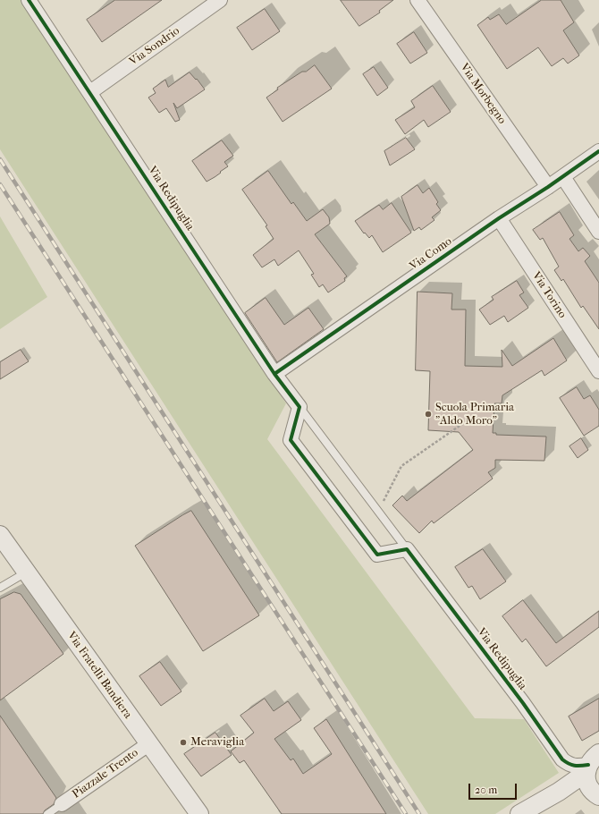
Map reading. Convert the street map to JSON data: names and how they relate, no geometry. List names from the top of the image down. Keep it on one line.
{"streets":{"street":["Via Sondrio","Via Morbegno","Via Redipuglia","Via Como","Via Torino","Via Fratelli Bandiera","Piazzale Trento"]},"crossings":[["Via Sondrio","Via Redipuglia"],["Via Morbegno","Via Como"],["Via Redipuglia","Via Como"],["Via Como","Via Torino"],["Via Fratelli Bandiera","Piazzale Trento"]],"places":["Scuola Primaria \"Aldo Moro\"","Meraviglia"],"scale_bar":"20 m"}
